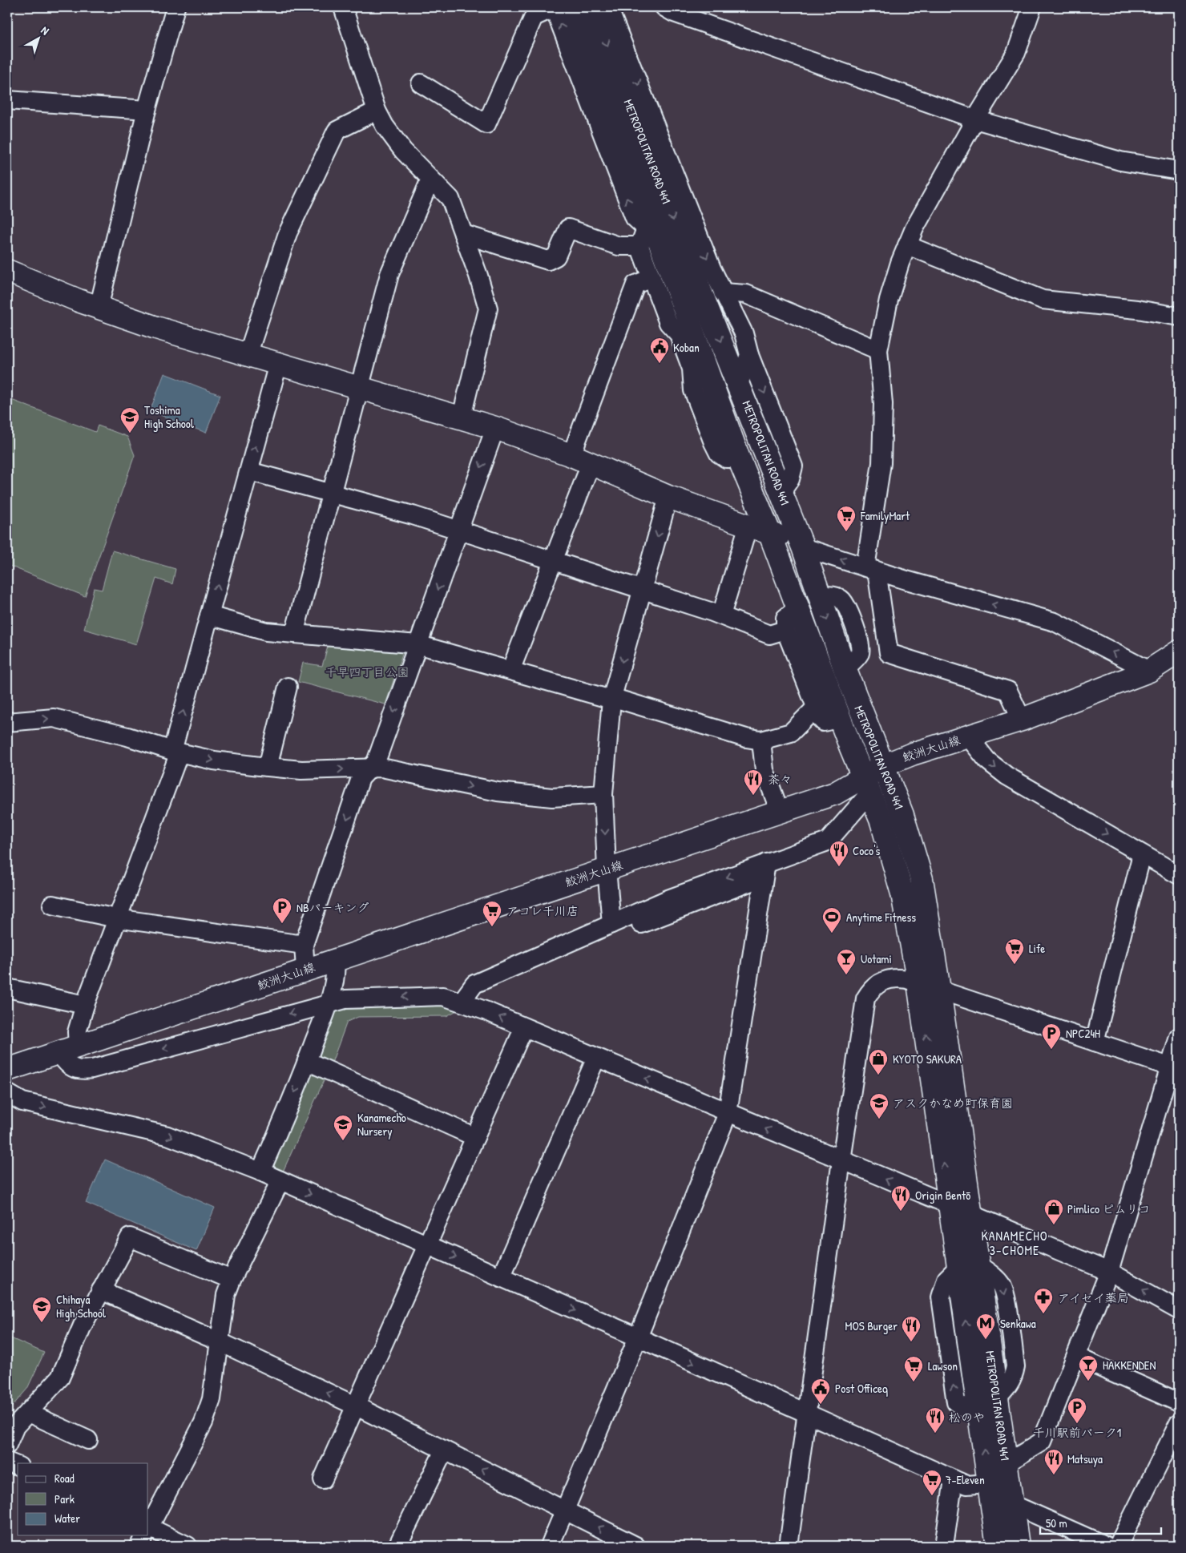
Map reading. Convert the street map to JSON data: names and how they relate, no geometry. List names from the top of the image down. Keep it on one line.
{"streets":{"main road":["METROPOLITAN ROAD 441","鮫洲大山線"]},"crossings":[["METROPOLITAN ROAD 441","鮫洲大山線"]],"districts":["KANAMECHO 3-CHOME"],"parks":["千早四丁目公園"],"places":{"public building":["Koban","Post Officeq"],"school or university":["Toshima High School","アスクかなめ町保育園","Kanamecho Nursery","Chihaya High School"],"supermarket":["FamilyMart","アコレ千川店","Life","Lawson","7-Eleven"],"restaurant":["茶々","Coco's","Origin Bentō","MOS Burger","松のや","Matsuya"],"parking":["NBパーキング","NPC24H","千川駅前パーク1"],"sports":["Anytime Fitness"],"bar":["Uotami","HAKKENDEN"],"shop":["KYOTO SAKURA","Pimlico ピムリコ"],"pharmacy":["アイセイ薬局"],"metro station":["Senkawa"]},"legend":["Road","Park","Water"],"scale_bar":"50 m","north":"top right"}
